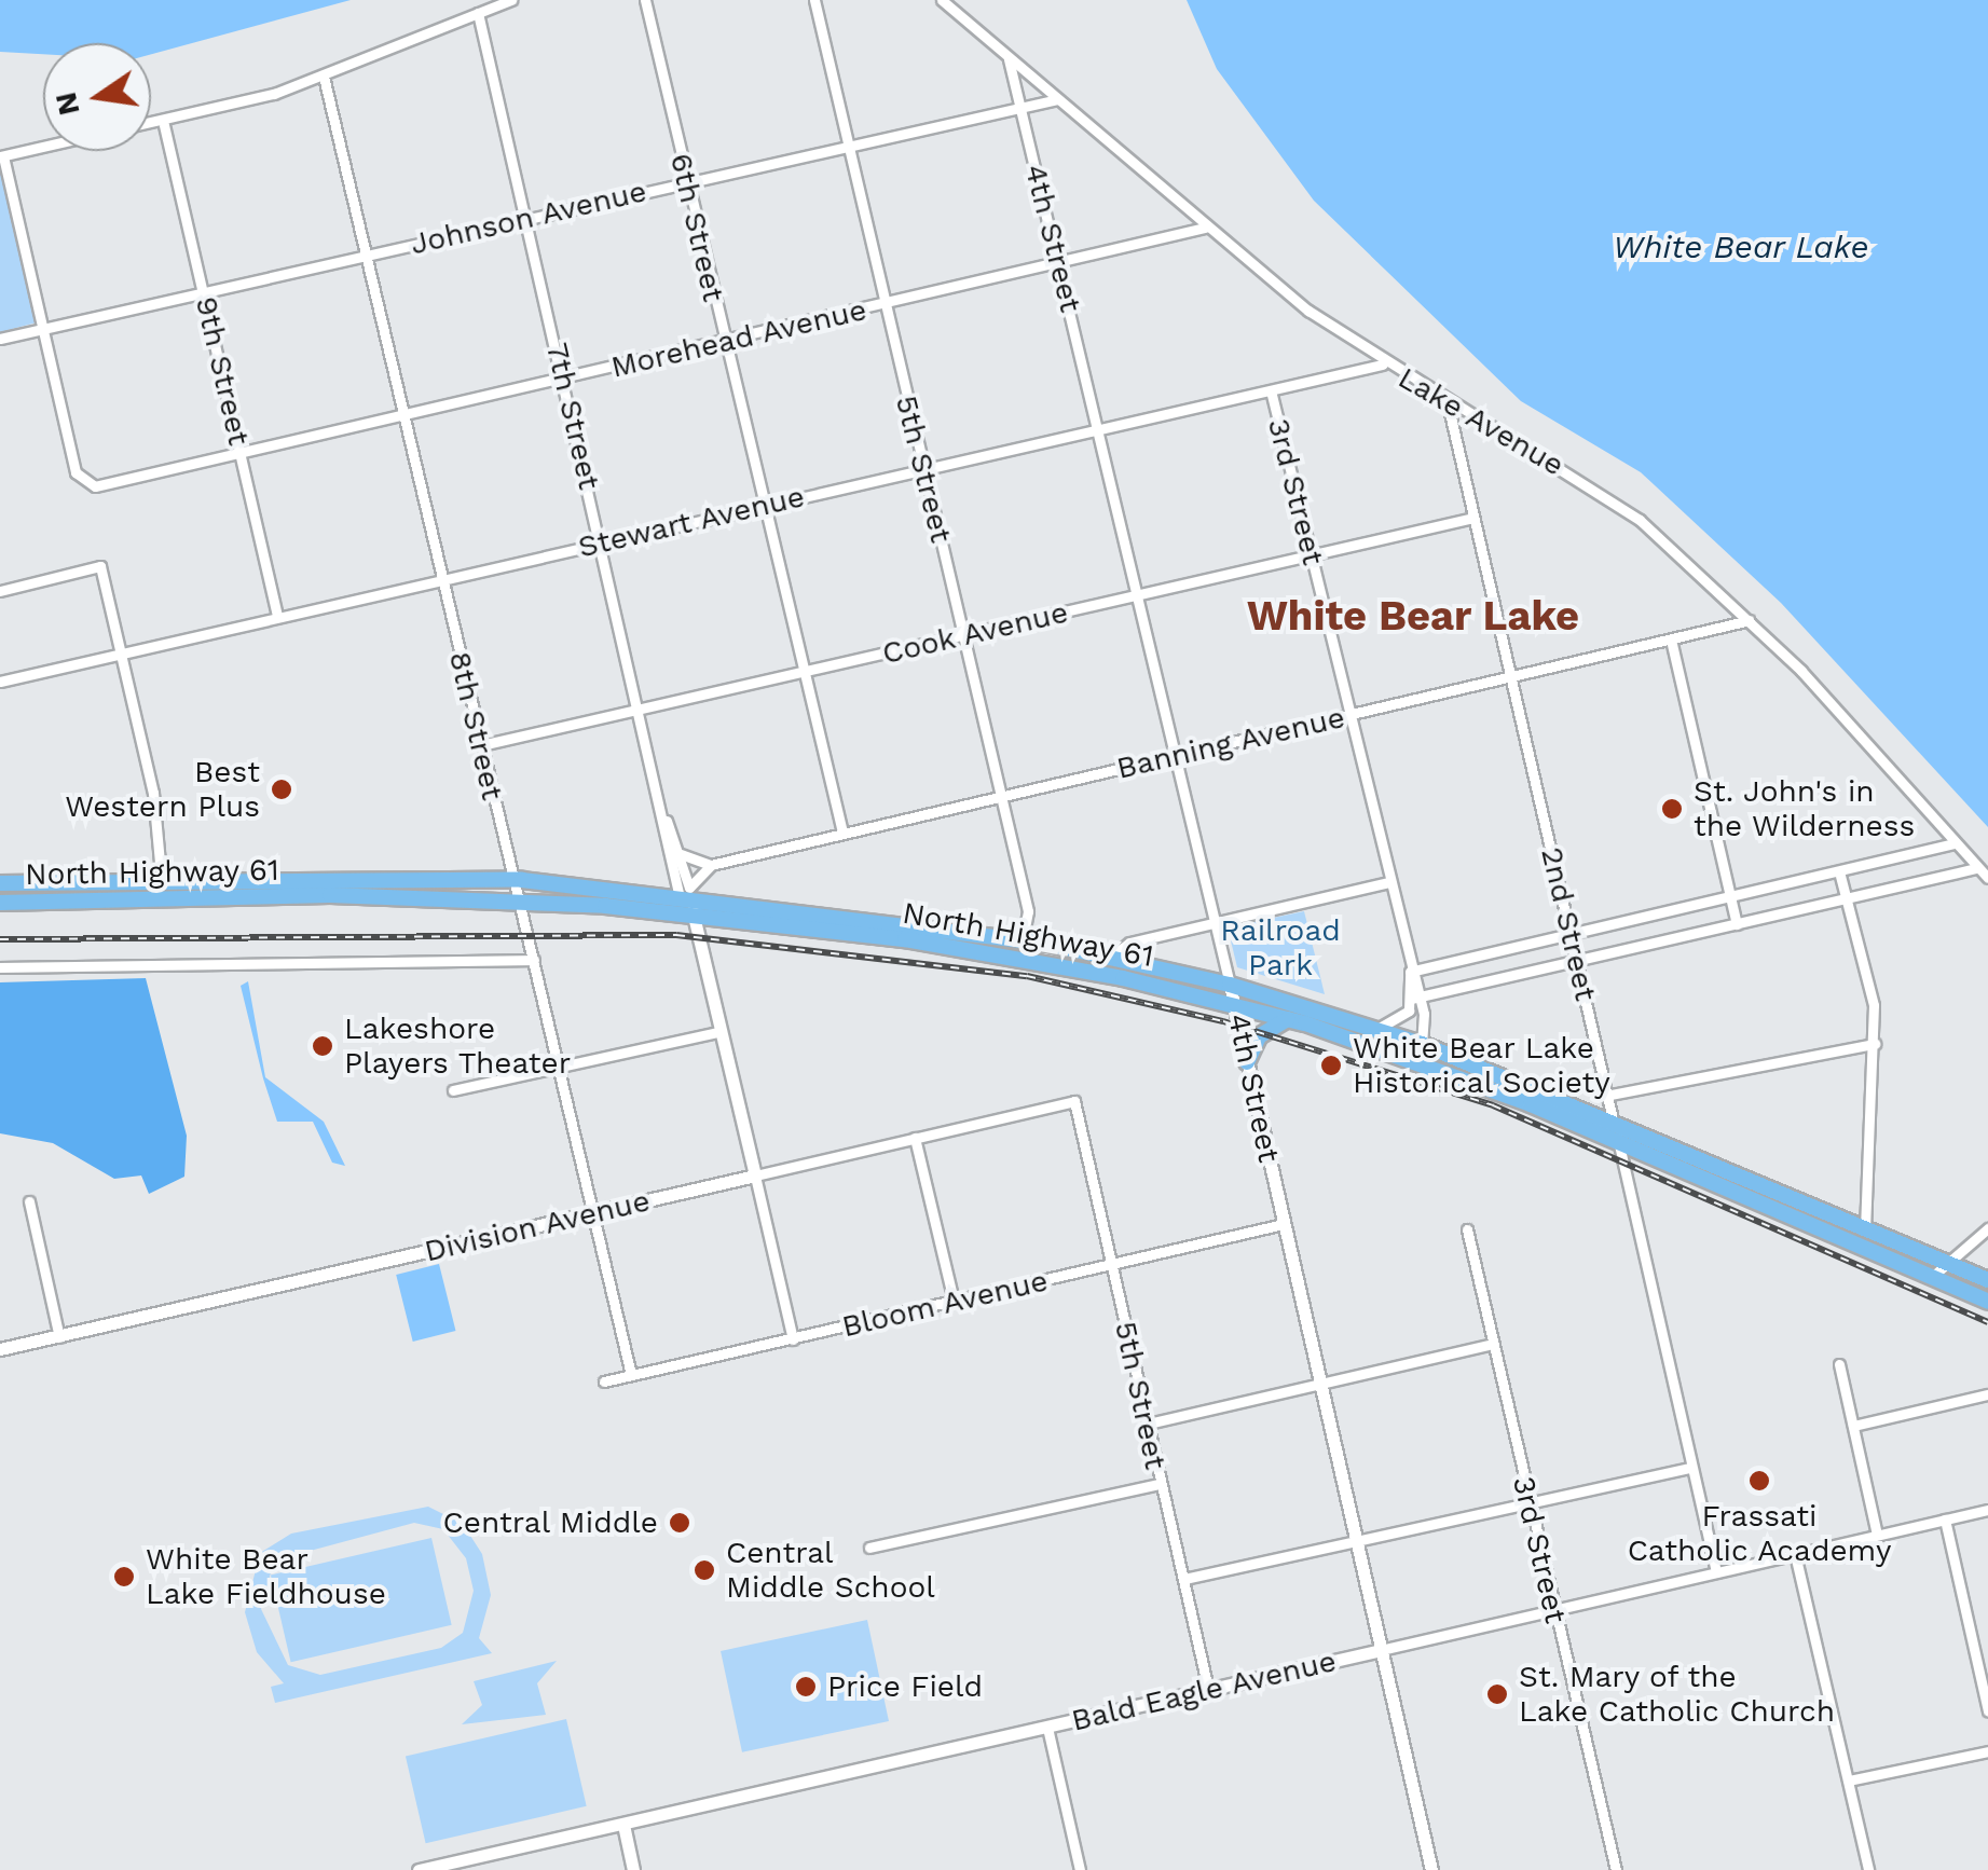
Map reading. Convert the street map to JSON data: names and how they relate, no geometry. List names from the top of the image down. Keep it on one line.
{"streets":{"main road":["North Highway 61"],"street":["Johnson Avenue","6th Street","4th Street","Morehead Avenue","9th Street","7th Street","Lake Avenue","5th Street","3rd Street","Stewart Avenue","Cook Avenue","8th Street","Banning Avenue","2nd Street","Division Avenue","Bloom Avenue","Bald Eagle Avenue"]},"crossings":[["Johnson Avenue","6th Street"],["Johnson Avenue","4th Street"],["Johnson Avenue","Morehead Avenue"],["Johnson Avenue","9th Street"],["Johnson Avenue","7th Street"],["Johnson Avenue","Lake Avenue"],["Johnson Avenue","5th Street"],["Johnson Avenue","8th Street"],["6th Street","Morehead Avenue"],["6th Street","Stewart Avenue"],["6th Street","Cook Avenue"],["6th Street","Banning Avenue"],["4th Street","Morehead Avenue"],["4th Street","Lake Avenue"],["4th Street","Stewart Avenue"],["4th Street","Cook Avenue"],["4th Street","Banning Avenue"],["4th Street","North Highway 61"],["4th Street","Bloom Avenue"],["4th Street","Bald Eagle Avenue"],["Morehead Avenue","9th Street"],["Morehead Avenue","7th Street"],["Morehead Avenue","Lake Avenue"],["Morehead Avenue","5th Street"],["Morehead Avenue","8th Street"],["9th Street","Stewart Avenue"],["7th Street","Stewart Avenue"],["7th Street","Cook Avenue"],["7th Street","North Highway 61"],["7th Street","Division Avenue"],["7th Street","Bloom Avenue"],["Lake Avenue","Stewart Avenue"],["Lake Avenue","Banning Avenue"],["Lake Avenue","2nd Street"],["5th Street","Stewart Avenue"],["5th Street","Cook Avenue"],["5th Street","Banning Avenue"],["5th Street","North Highway 61"],["5th Street","Division Avenue"],["5th Street","Bloom Avenue"],["5th Street","Bald Eagle Avenue"],["3rd Street","Stewart Avenue"],["3rd Street","Cook Avenue"],["3rd Street","Banning Avenue"],["3rd Street","North Highway 61"],["3rd Street","Bald Eagle Avenue"],["Stewart Avenue","8th Street"],["Cook Avenue","8th Street"],["Cook Avenue","2nd Street"],["8th Street","North Highway 61"],["8th Street","Division Avenue"],["8th Street","Bloom Avenue"],["Banning Avenue","2nd Street"],["North Highway 61","2nd Street"],["2nd Street","Bald Eagle Avenue"]],"districts":["White Bear Lake"],"water":["White Bear Lake"],"parks":["Railroad Park"],"places":["Best Western Plus","St. John's in the Wilderness","Lakeshore Players Theater","White Bear Lake Historical Society","Frassati Catholic Academy","Central Middle","Central Middle School","White Bear Lake Fieldhouse","Price Field","St. Mary of the Lake Catholic Church"],"north":"left"}
